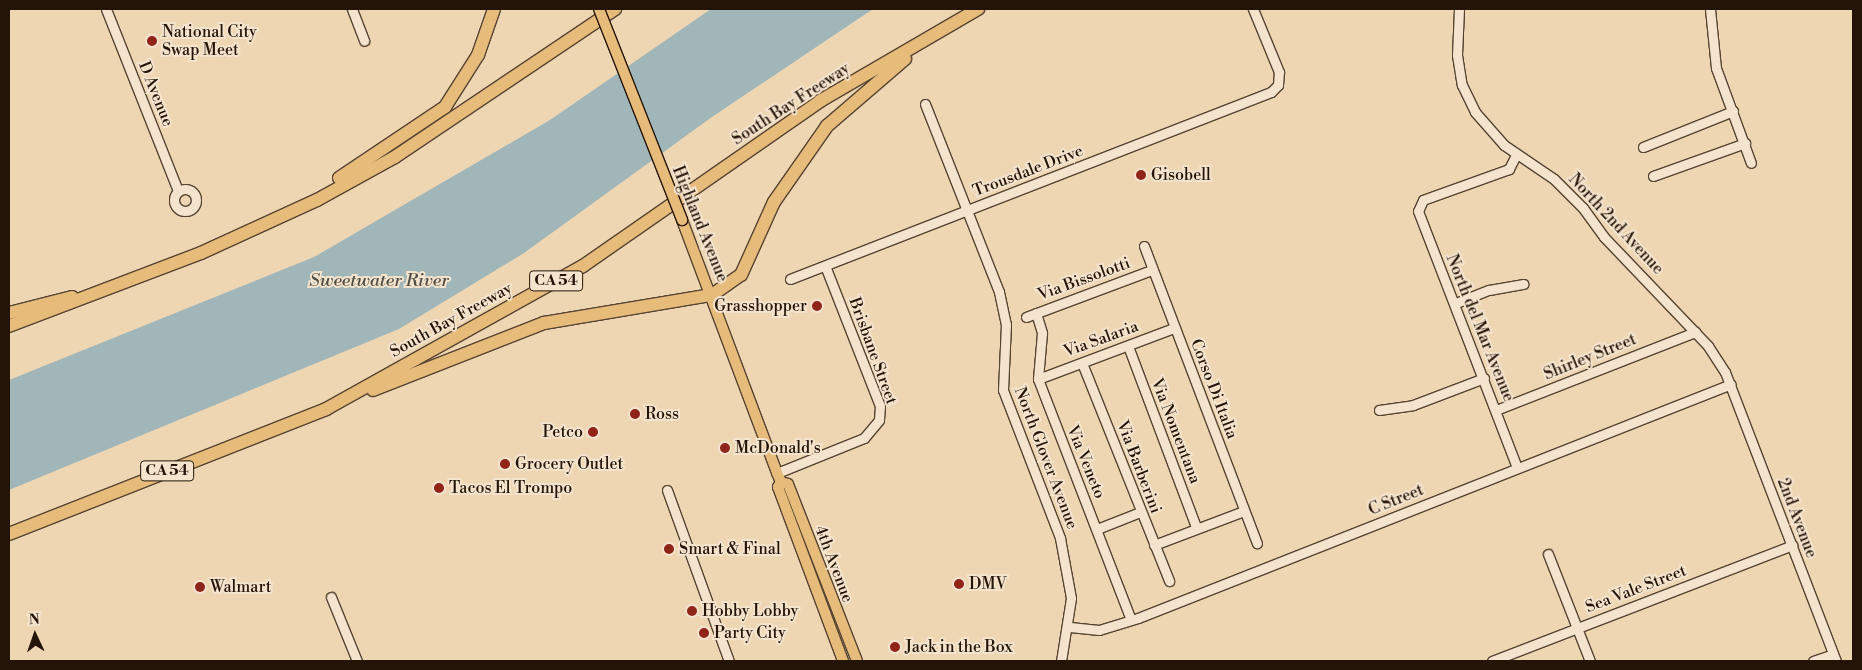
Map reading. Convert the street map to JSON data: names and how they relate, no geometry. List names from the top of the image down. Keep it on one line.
{"streets":{"highway":["South Bay Freeway","CA 54"],"main road":["Highland Avenue","4th Avenue"],"street":["D Avenue","Trousdale Drive","North 2nd Avenue","Via Bissolotti","North del Mar Avenue","Via Salaria","Brisbane Street","Shirley Street","Corso Di Italia","Via Nomentana","North Glover Avenue","Via Veneto","Via Barberini","C Street","2nd Avenue","Sea Vale Street"]},"crossings":[["Trousdale Drive","Brisbane Street"],["Trousdale Drive","North Glover Avenue"],["Highland Avenue","4th Avenue"],["North 2nd Avenue","North del Mar Avenue"],["North 2nd Avenue","Shirley Street"],["North 2nd Avenue","C Street"],["North 2nd Avenue","2nd Avenue"],["Via Bissolotti","Corso Di Italia"],["Via Bissolotti","Via Veneto"],["North del Mar Avenue","Shirley Street"],["North del Mar Avenue","C Street"],["Via Salaria","Corso Di Italia"],["Via Salaria","Via Nomentana"],["Via Salaria","Via Veneto"],["Via Salaria","Via Barberini"],["Brisbane Street","4th Avenue"],["North Glover Avenue","C Street"],["Via Veneto","C Street"],["C Street","2nd Avenue"],["2nd Avenue","Sea Vale Street"]],"water":["Sweetwater River"],"places":["National City Swap Meet","Gisobell","Grasshopper","Ross","Petco","McDonald's","Grocery Outlet","Tacos El Trompo","Smart & Final","DMV","Walmart","Hobby Lobby","Party City","Jack in the Box"],"north":"top"}
